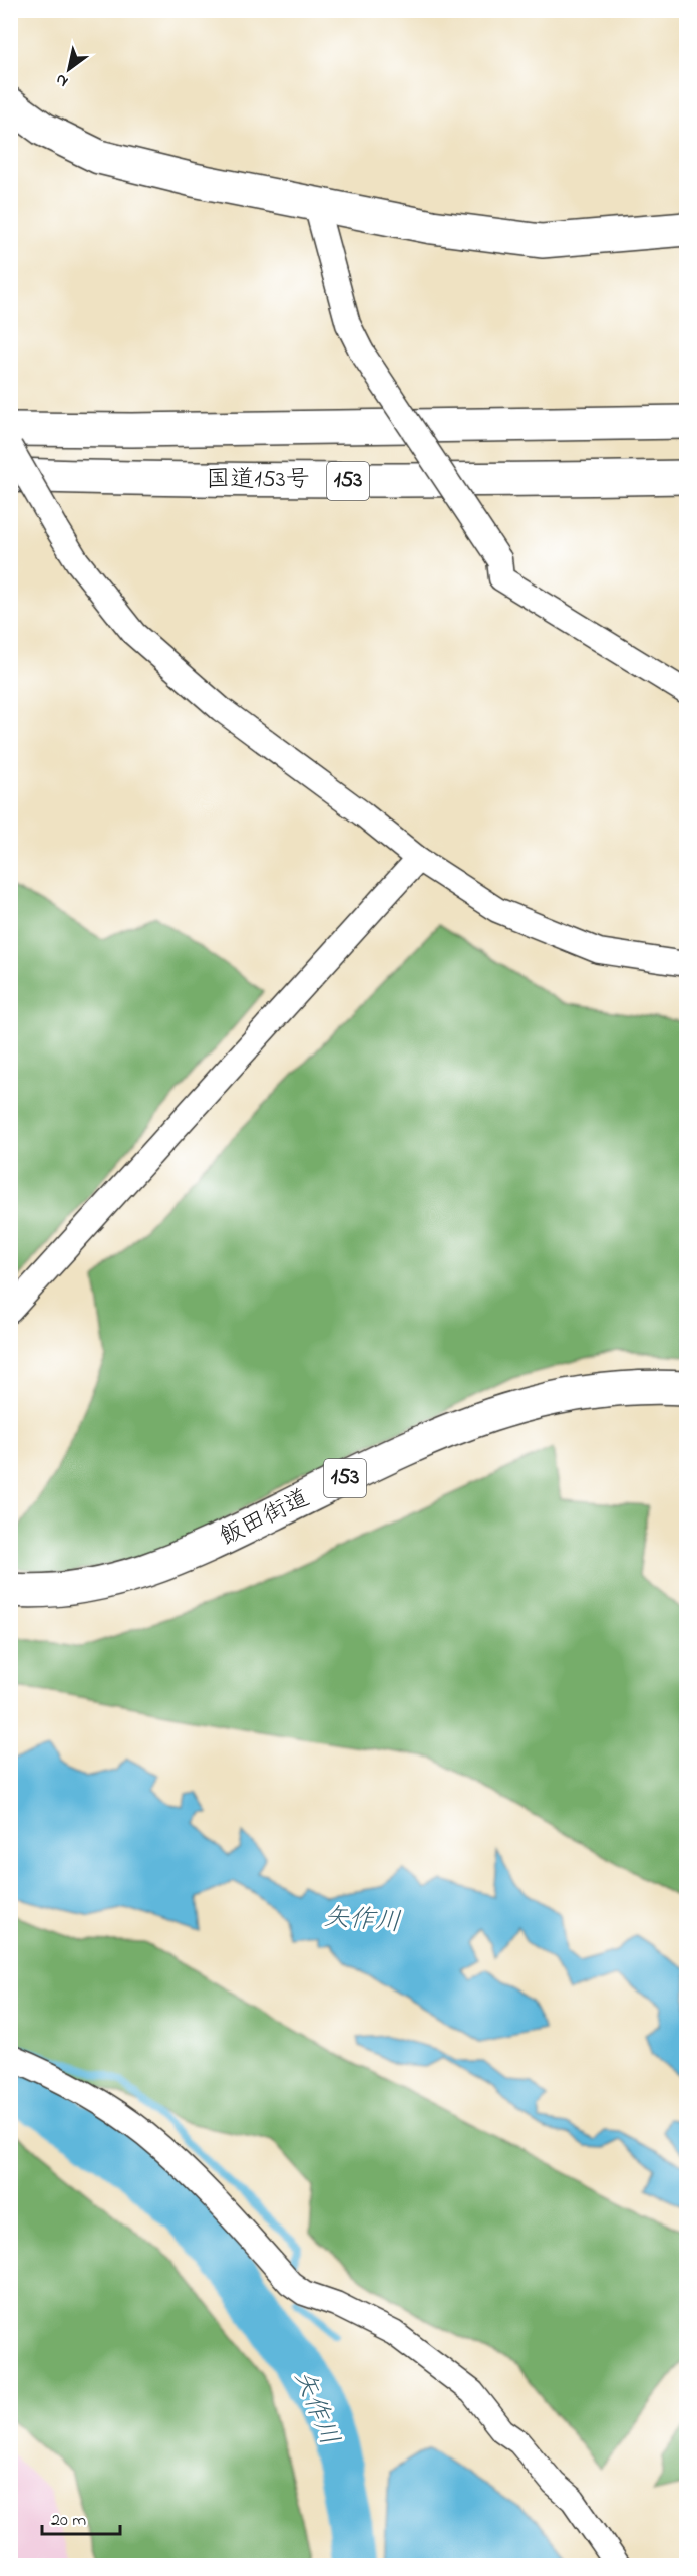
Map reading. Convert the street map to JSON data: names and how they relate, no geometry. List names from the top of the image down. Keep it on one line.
{"streets":{"main road":["国道153号","153","飯田街道"]},"water":["矢作川"],"scale_bar":"20 m","north":"bottom left"}
